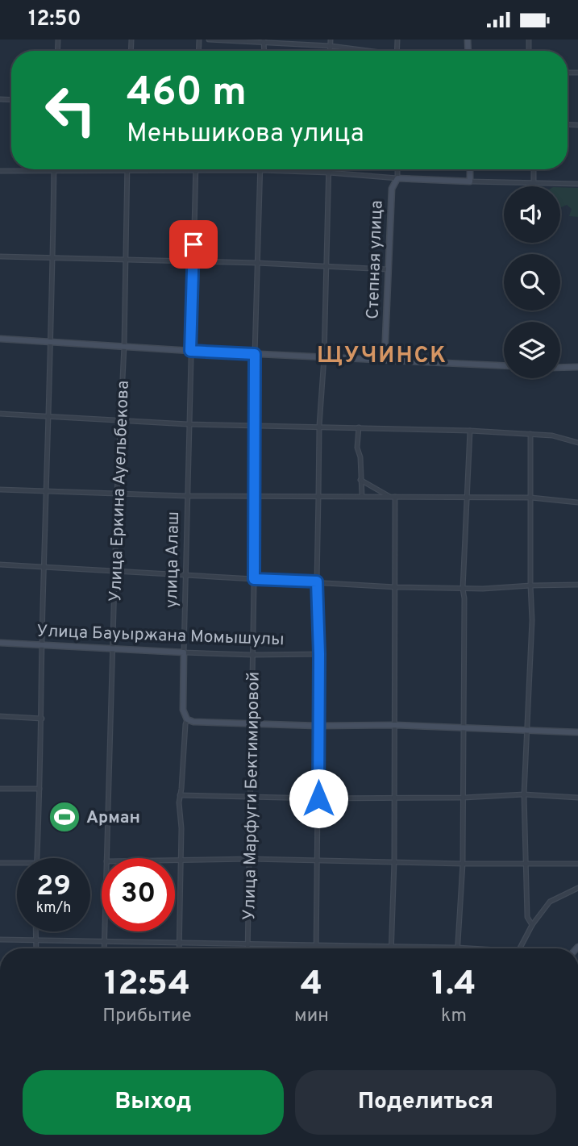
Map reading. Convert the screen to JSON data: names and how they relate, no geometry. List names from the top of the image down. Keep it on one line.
{"streets":{"street":["Степная улица","Улица Еркина Ауельбекова","улица Алаш","Улица Бауыржана Момышулы","Улица Марфуги Бектимировой"]},"crossings":[["Улица Еркина Ауельбекова","Улица Бауыржана Момышулы"],["улица Алаш","Улица Бауыржана Момышулы"],["Улица Бауыржана Момышулы","Улица Марфуги Бектимировой"]],"districts":["ЩУЧИНСК"],"places":{"sports":["Арман"]},"page":{"status":"12:50","turn":["460 m","Меньшикова улица"],"speed":"29 km/h","limit":"30","eta":["12:54","Прибытие","4","мин","1.4","km"],"buttons":["Выход","Поделиться"]}}
